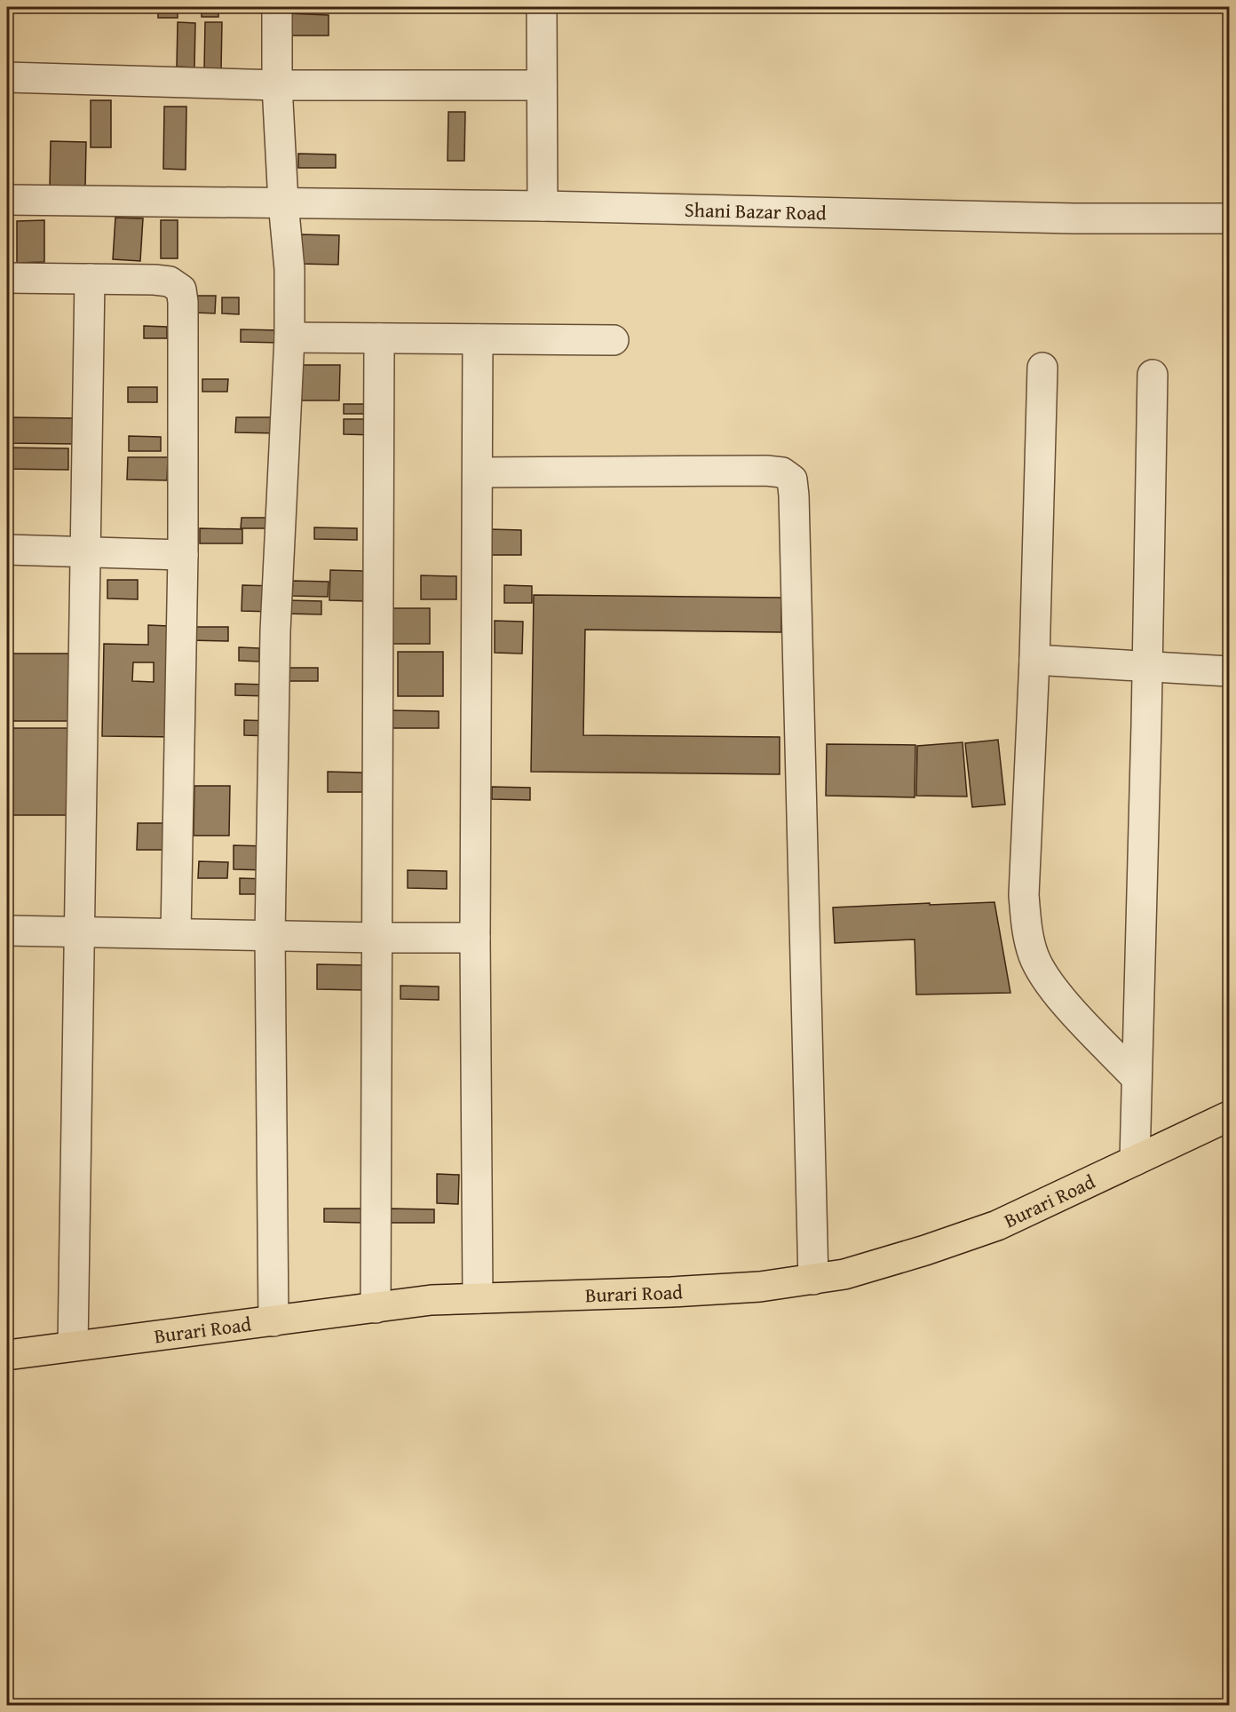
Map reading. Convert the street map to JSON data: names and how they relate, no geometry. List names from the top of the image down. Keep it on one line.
{"streets":{"main road":["Burari Road"],"street":["Shani Bazar Road"]}}
